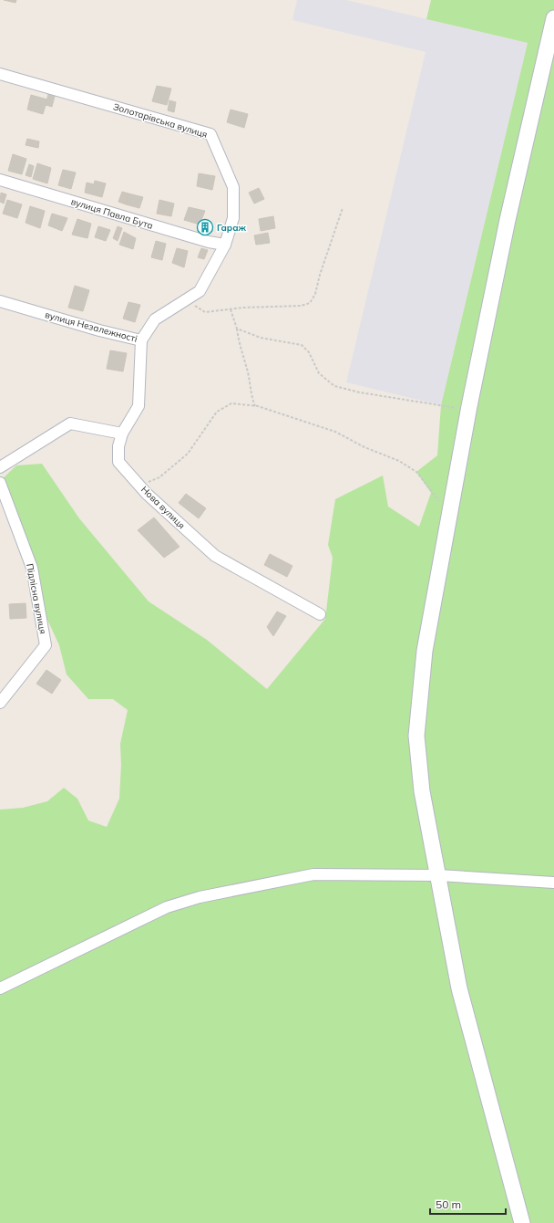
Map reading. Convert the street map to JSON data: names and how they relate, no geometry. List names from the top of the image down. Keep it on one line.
{"streets":{"street":["Золотарівська вулиця","вулиця Павла Бута","вулиця Незалежності","Нова вулиця","Підлісна вулиця"]},"crossings":[["Золотарівська вулиця","вулиця Павла Бута"],["Золотарівська вулиця","вулиця Незалежності"],["вулиця Павла Бута","вулиця Незалежності"],["вулиця Незалежності","Нова вулиця"]],"places":{"building":["Гараж"]},"scale_bar":"50 m"}
